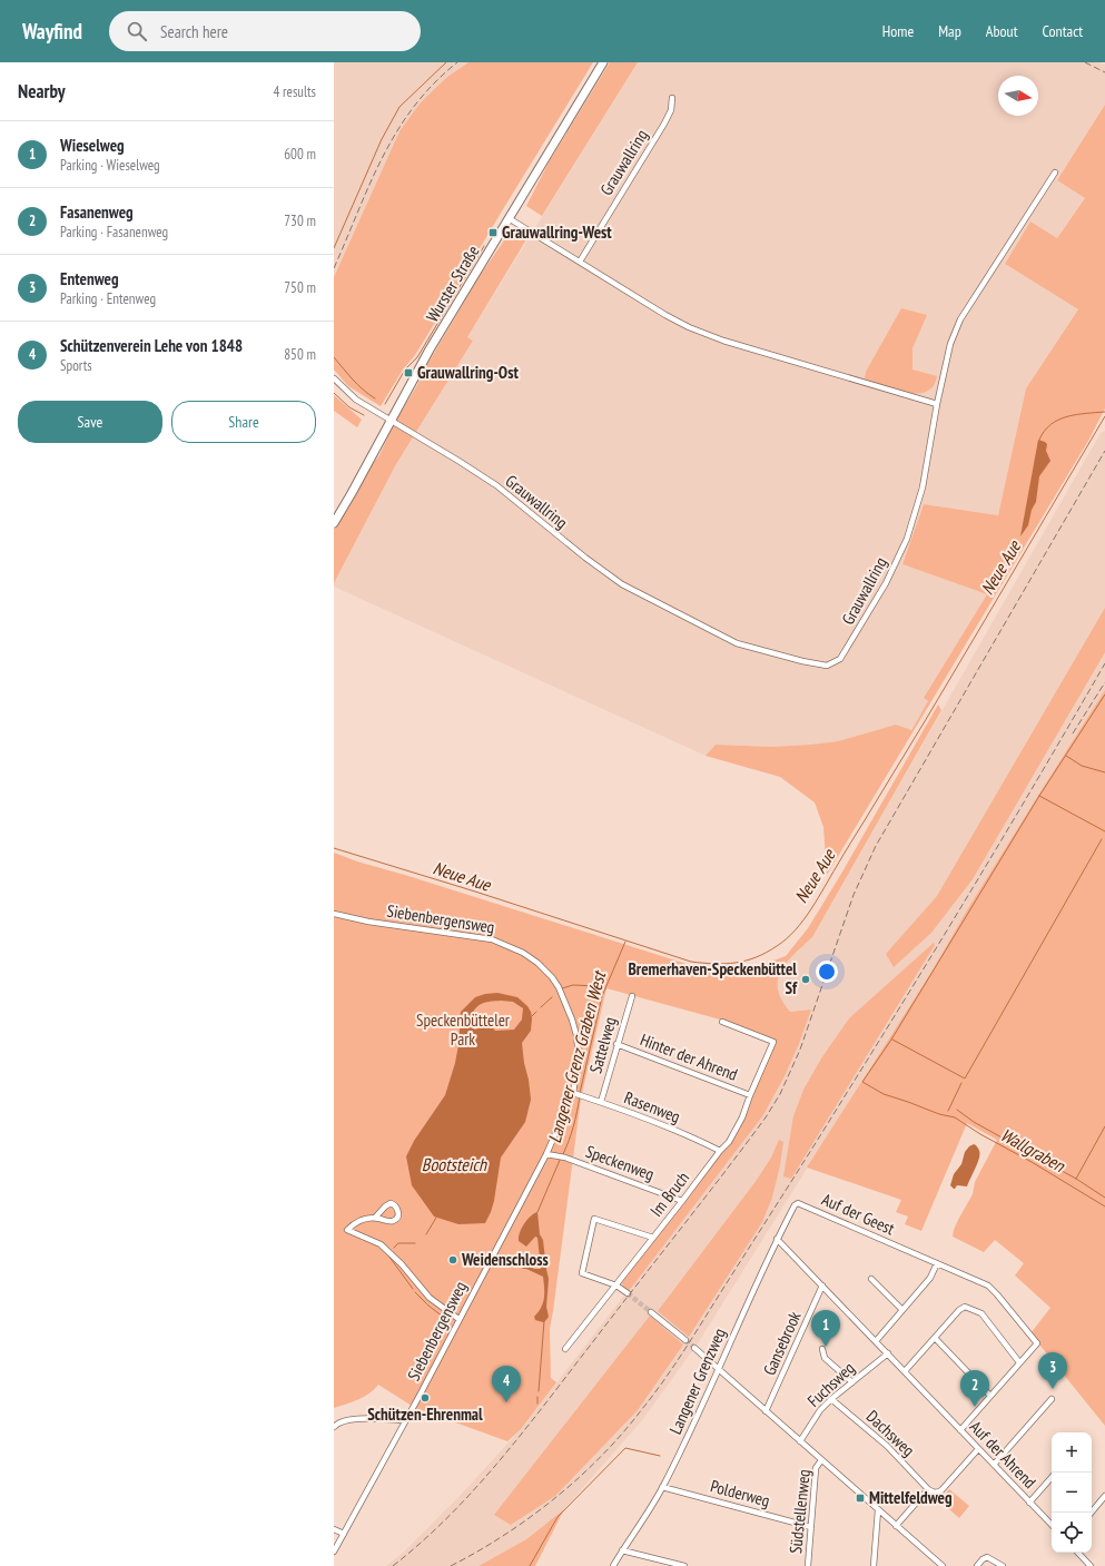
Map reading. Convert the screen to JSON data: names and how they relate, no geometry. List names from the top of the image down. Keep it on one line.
{"streets":{"main road":["Wurster Straße"],"street":["Grauwallring","Siebenbergensweg","Sattelweg","Hinter der Ahrend","Rasenweg","Speckenweg","Im Bruch","Auf der Geest","Gansebrook","Langener Grenzweg","Fuchsweg","Dachsweg","Auf der Ahrend","Polderweg","Südstellenweg"]},"crossings":[["Grauwallring","Wurster Straße"],["Siebenbergensweg","Rasenweg"],["Siebenbergensweg","Speckenweg"],["Sattelweg","Hinter der Ahrend"],["Sattelweg","Rasenweg"],["Hinter der Ahrend","Im Bruch"],["Rasenweg","Im Bruch"],["Speckenweg","Im Bruch"],["Auf der Geest","Langener Grenzweg"],["Gansebrook","Auf der Ahrend"],["Langener Grenzweg","Auf der Ahrend"],["Langener Grenzweg","Polderweg"],["Fuchsweg","Dachsweg"],["Fuchsweg","Auf der Ahrend"],["Polderweg","Südstellenweg"]],"water":["Neue Aue","Langener Grenz Graben West","Wallgraben","Bootsteich"],"parks":["Speckenbütteler Park"],"places":{"transit":["Grauwallring-West","Grauwallring-Ost","Mittelfeldweg"],"other":["Bremerhaven-Speckenbüttel Sf","Weidenschloss","Schützen-Ehrenmal"]},"north":"right","page":{"header":"Wayfind","search":"Search here","nav":["Home","Map","About","Contact"],"heading":["Nearby","4 results"],"list":[{"mark":"1","name":"Wieselweg","note":"Parking · Wieselweg","value":"600 m"},{"mark":"2","name":"Fasanenweg","note":"Parking · Fasanenweg","value":"730 m"},{"mark":"3","name":"Entenweg","note":"Parking · Entenweg","value":"750 m"},{"mark":"4","name":"Schützenverein Lehe von 1848","note":"Sports","value":"850 m"}],"buttons":["Save","Share"],"pins":["1","3","4","2"],"map_buttons":["+","−"]}}
